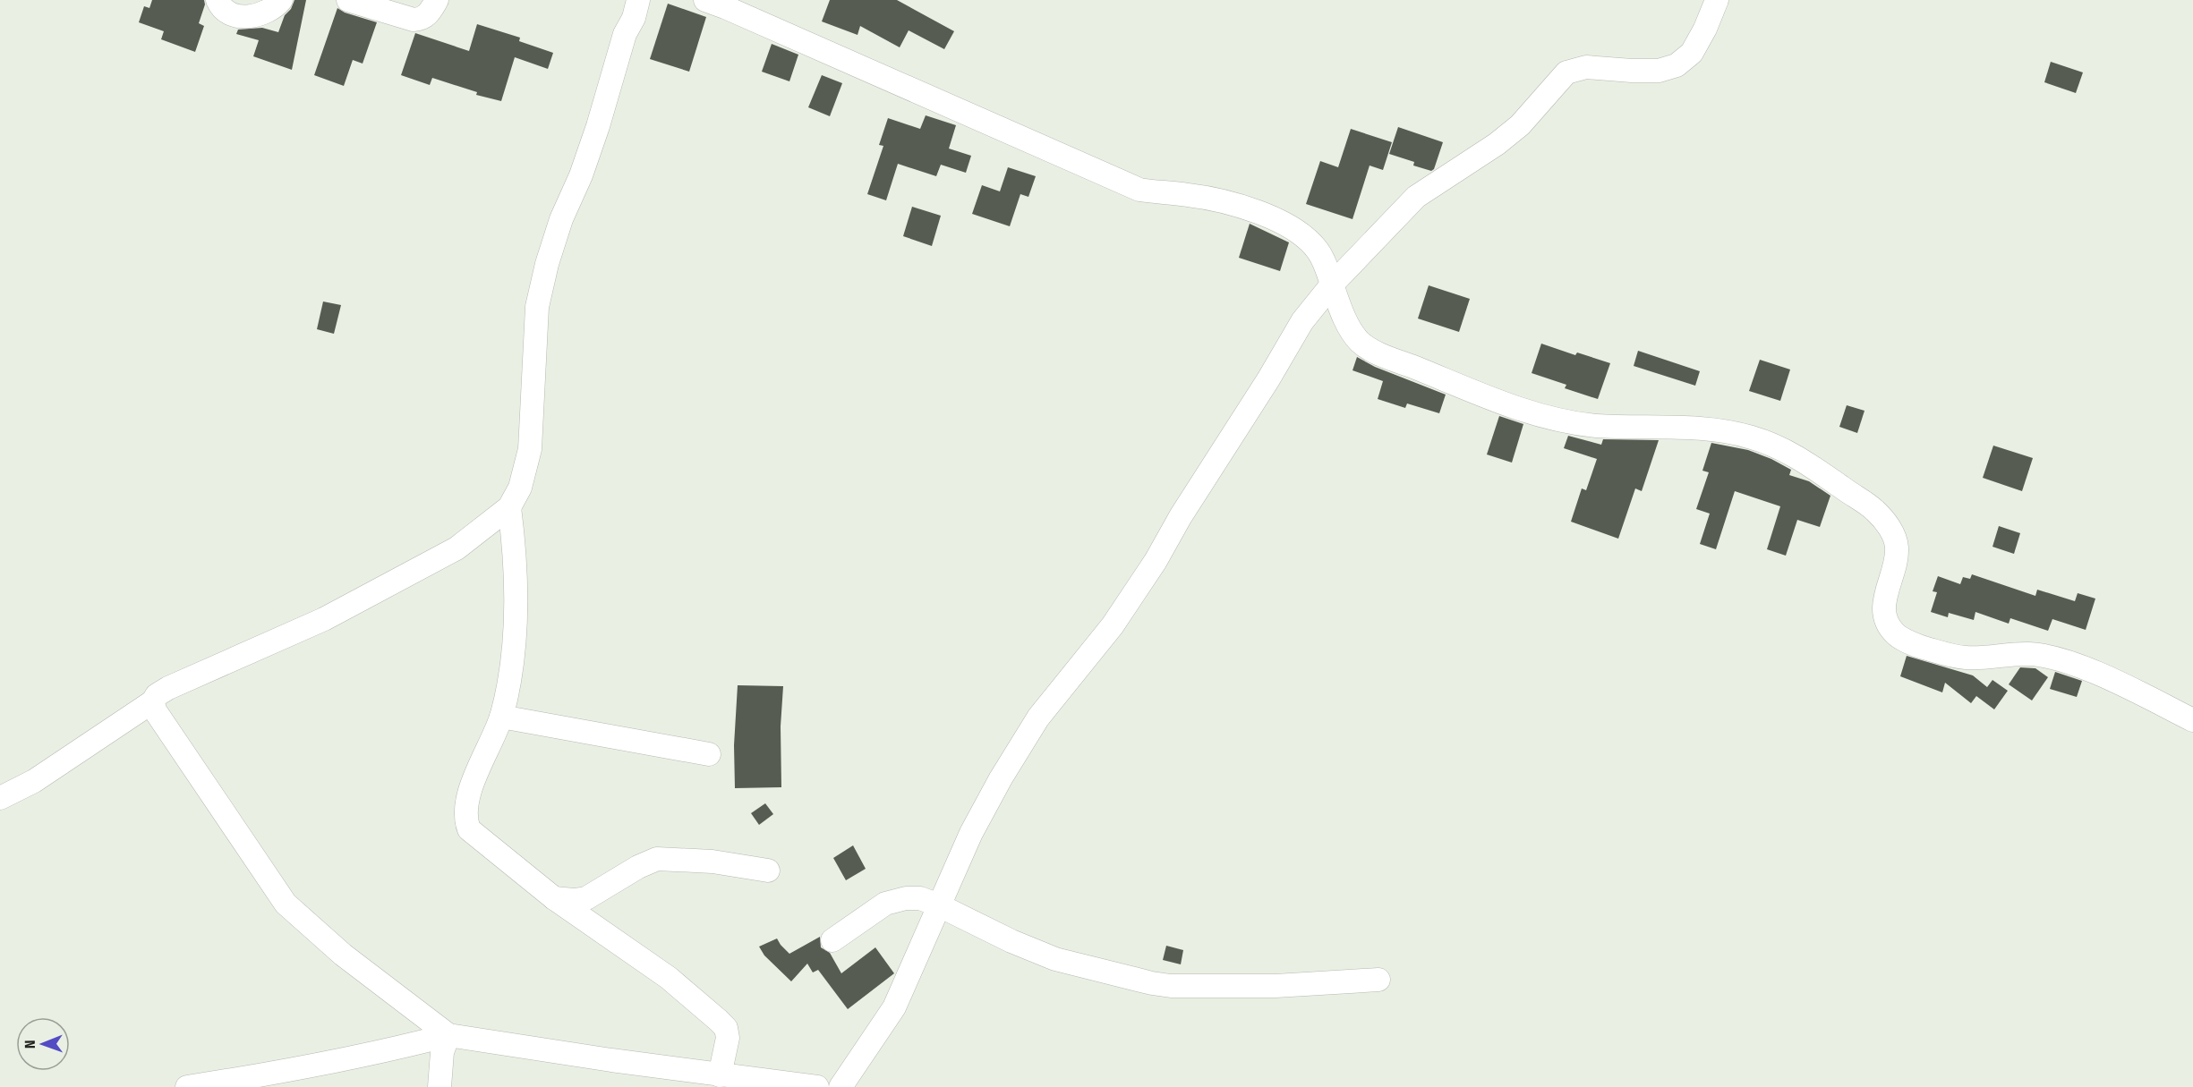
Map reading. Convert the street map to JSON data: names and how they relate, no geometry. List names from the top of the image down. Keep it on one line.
{"north":"left"}
